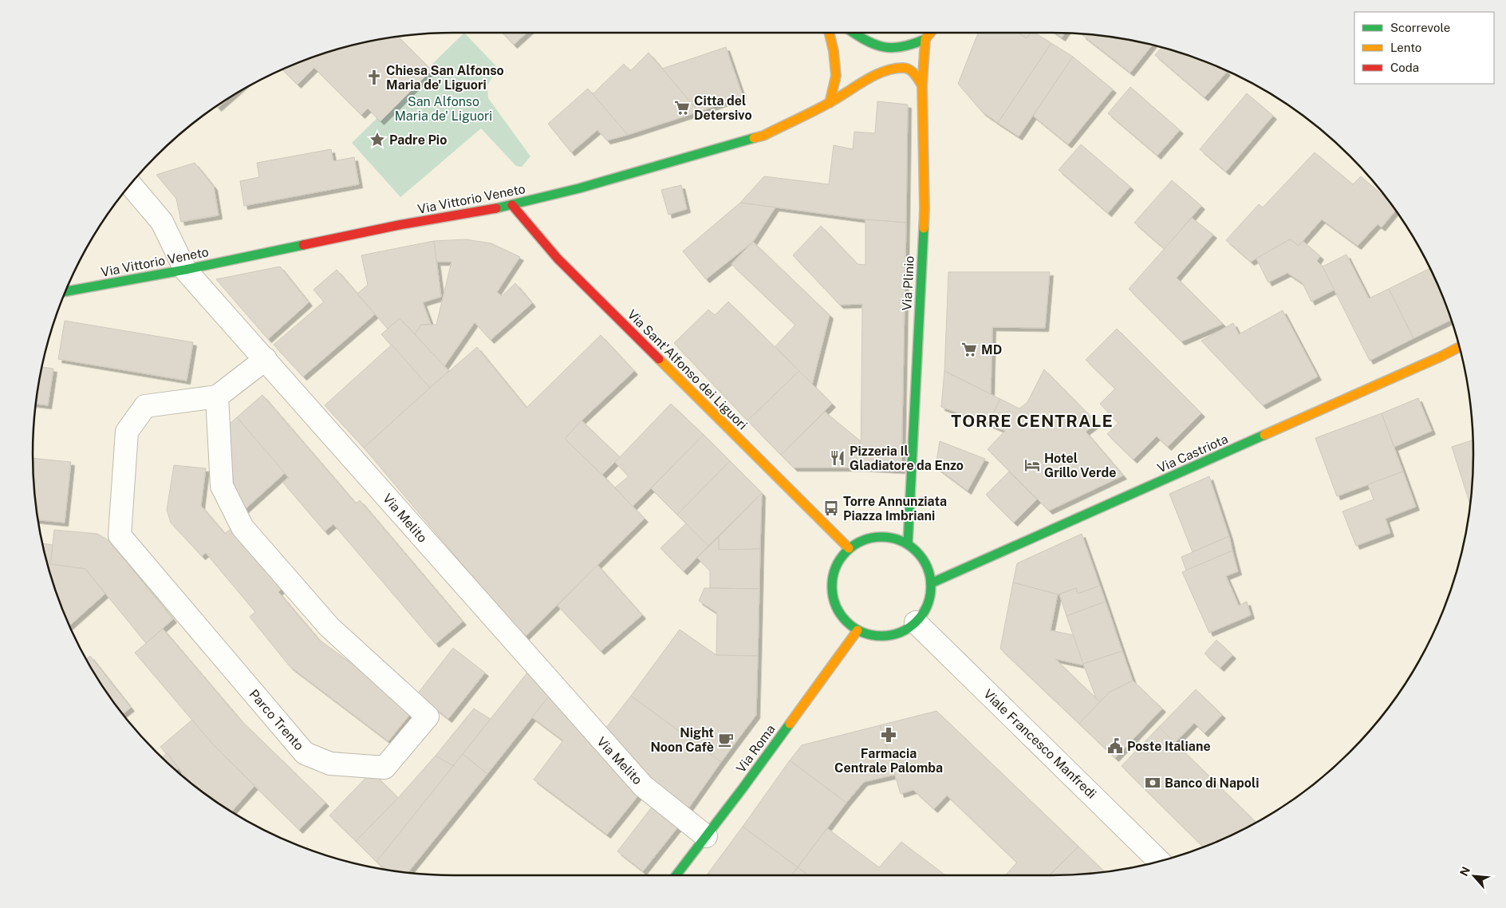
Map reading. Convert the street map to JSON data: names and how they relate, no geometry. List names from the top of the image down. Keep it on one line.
{"streets":{"main road":["Via Vittorio Veneto","Via Plinio","Via Sant'Alfonso dei Liguori","Via Castriota","Via Roma"],"street":["Via Melito","Parco Trento","Viale Francesco Manfredi"]},"crossings":[["Via Vittorio Veneto","Via Plinio"],["Via Vittorio Veneto","Via Sant'Alfonso dei Liguori"],["Via Vittorio Veneto","Via Melito"],["Via Plinio","Via Sant'Alfonso dei Liguori"],["Via Plinio","Via Castriota"],["Via Plinio","Viale Francesco Manfredi"],["Via Plinio","Via Roma"],["Via Sant'Alfonso dei Liguori","Via Castriota"],["Via Sant'Alfonso dei Liguori","Viale Francesco Manfredi"],["Via Sant'Alfonso dei Liguori","Via Roma"],["Via Castriota","Viale Francesco Manfredi"],["Via Castriota","Via Roma"],["Via Melito","Parco Trento"],["Via Melito","Via Roma"],["Viale Francesco Manfredi","Via Roma"]],"districts":["TORRE CENTRALE"],"parks":["San Alfonso Maria de' Liguori"],"places":{"church":["Chiesa San Alfonso Maria de' Liguori"],"supermarket":["Citta del Detersivo","MD"],"place":["Padre Pio"],"restaurant":["Pizzeria Il Gladiatore da Enzo"],"hotel":["Hotel Grillo Verde"],"bus stop":["Torre Annunziata Piazza Imbriani"],"pharmacy":["Farmacia Centrale Palomba"],"cafe":["Night Noon Cafè"],"public building":["Poste Italiane"],"bank":["Banco di Napoli"]},"legend":["Scorrevole","Lento","Coda"],"north":"top left"}
